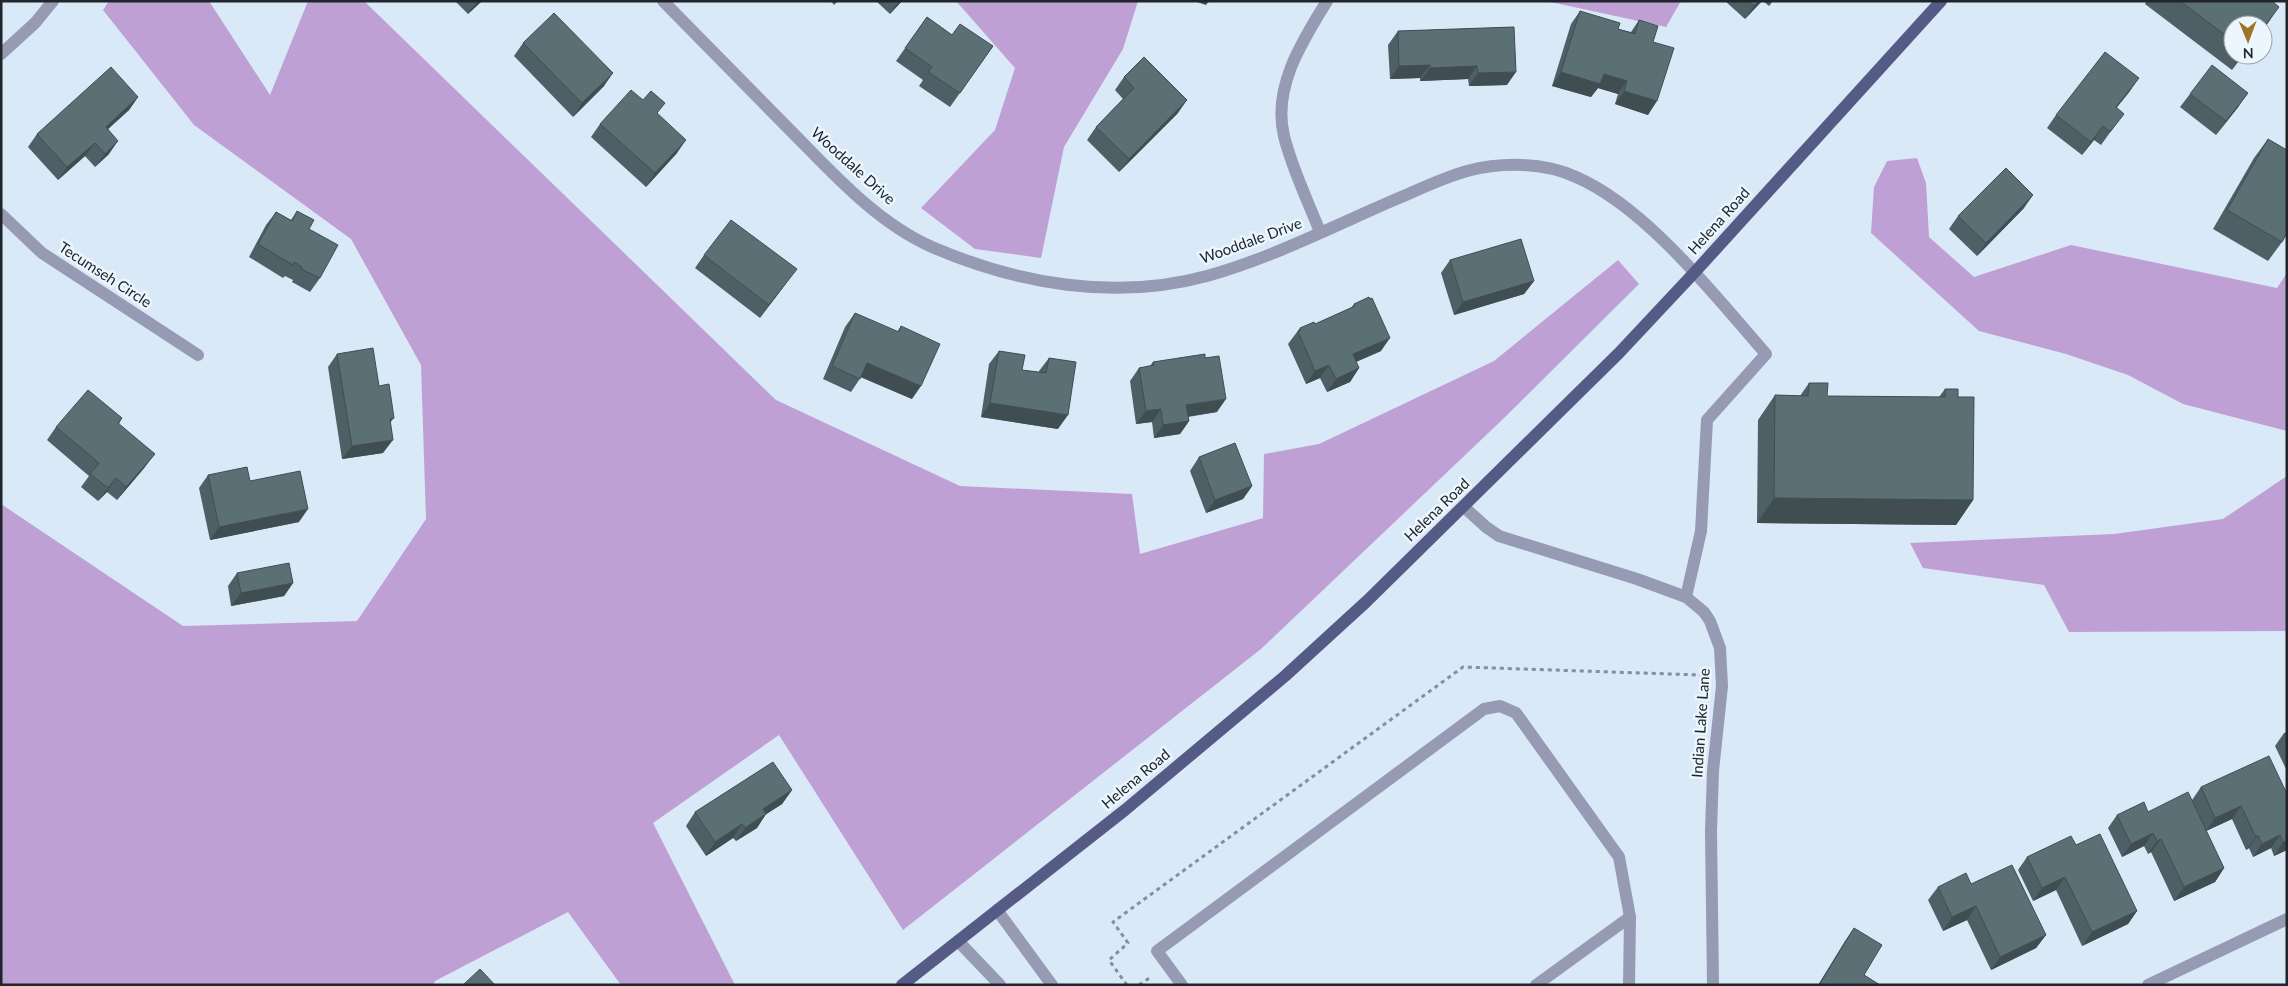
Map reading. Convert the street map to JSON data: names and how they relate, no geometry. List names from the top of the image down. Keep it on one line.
{"streets":{"main road":["Helena Road"],"street":["Wooddale Drive","Tecumseh Circle","Indian Lake Lane"]},"crossings":[["Wooddale Drive","Helena Road"],["Wooddale Drive","Indian Lake Lane"],["Helena Road","Indian Lake Lane"]],"north":"bottom"}
